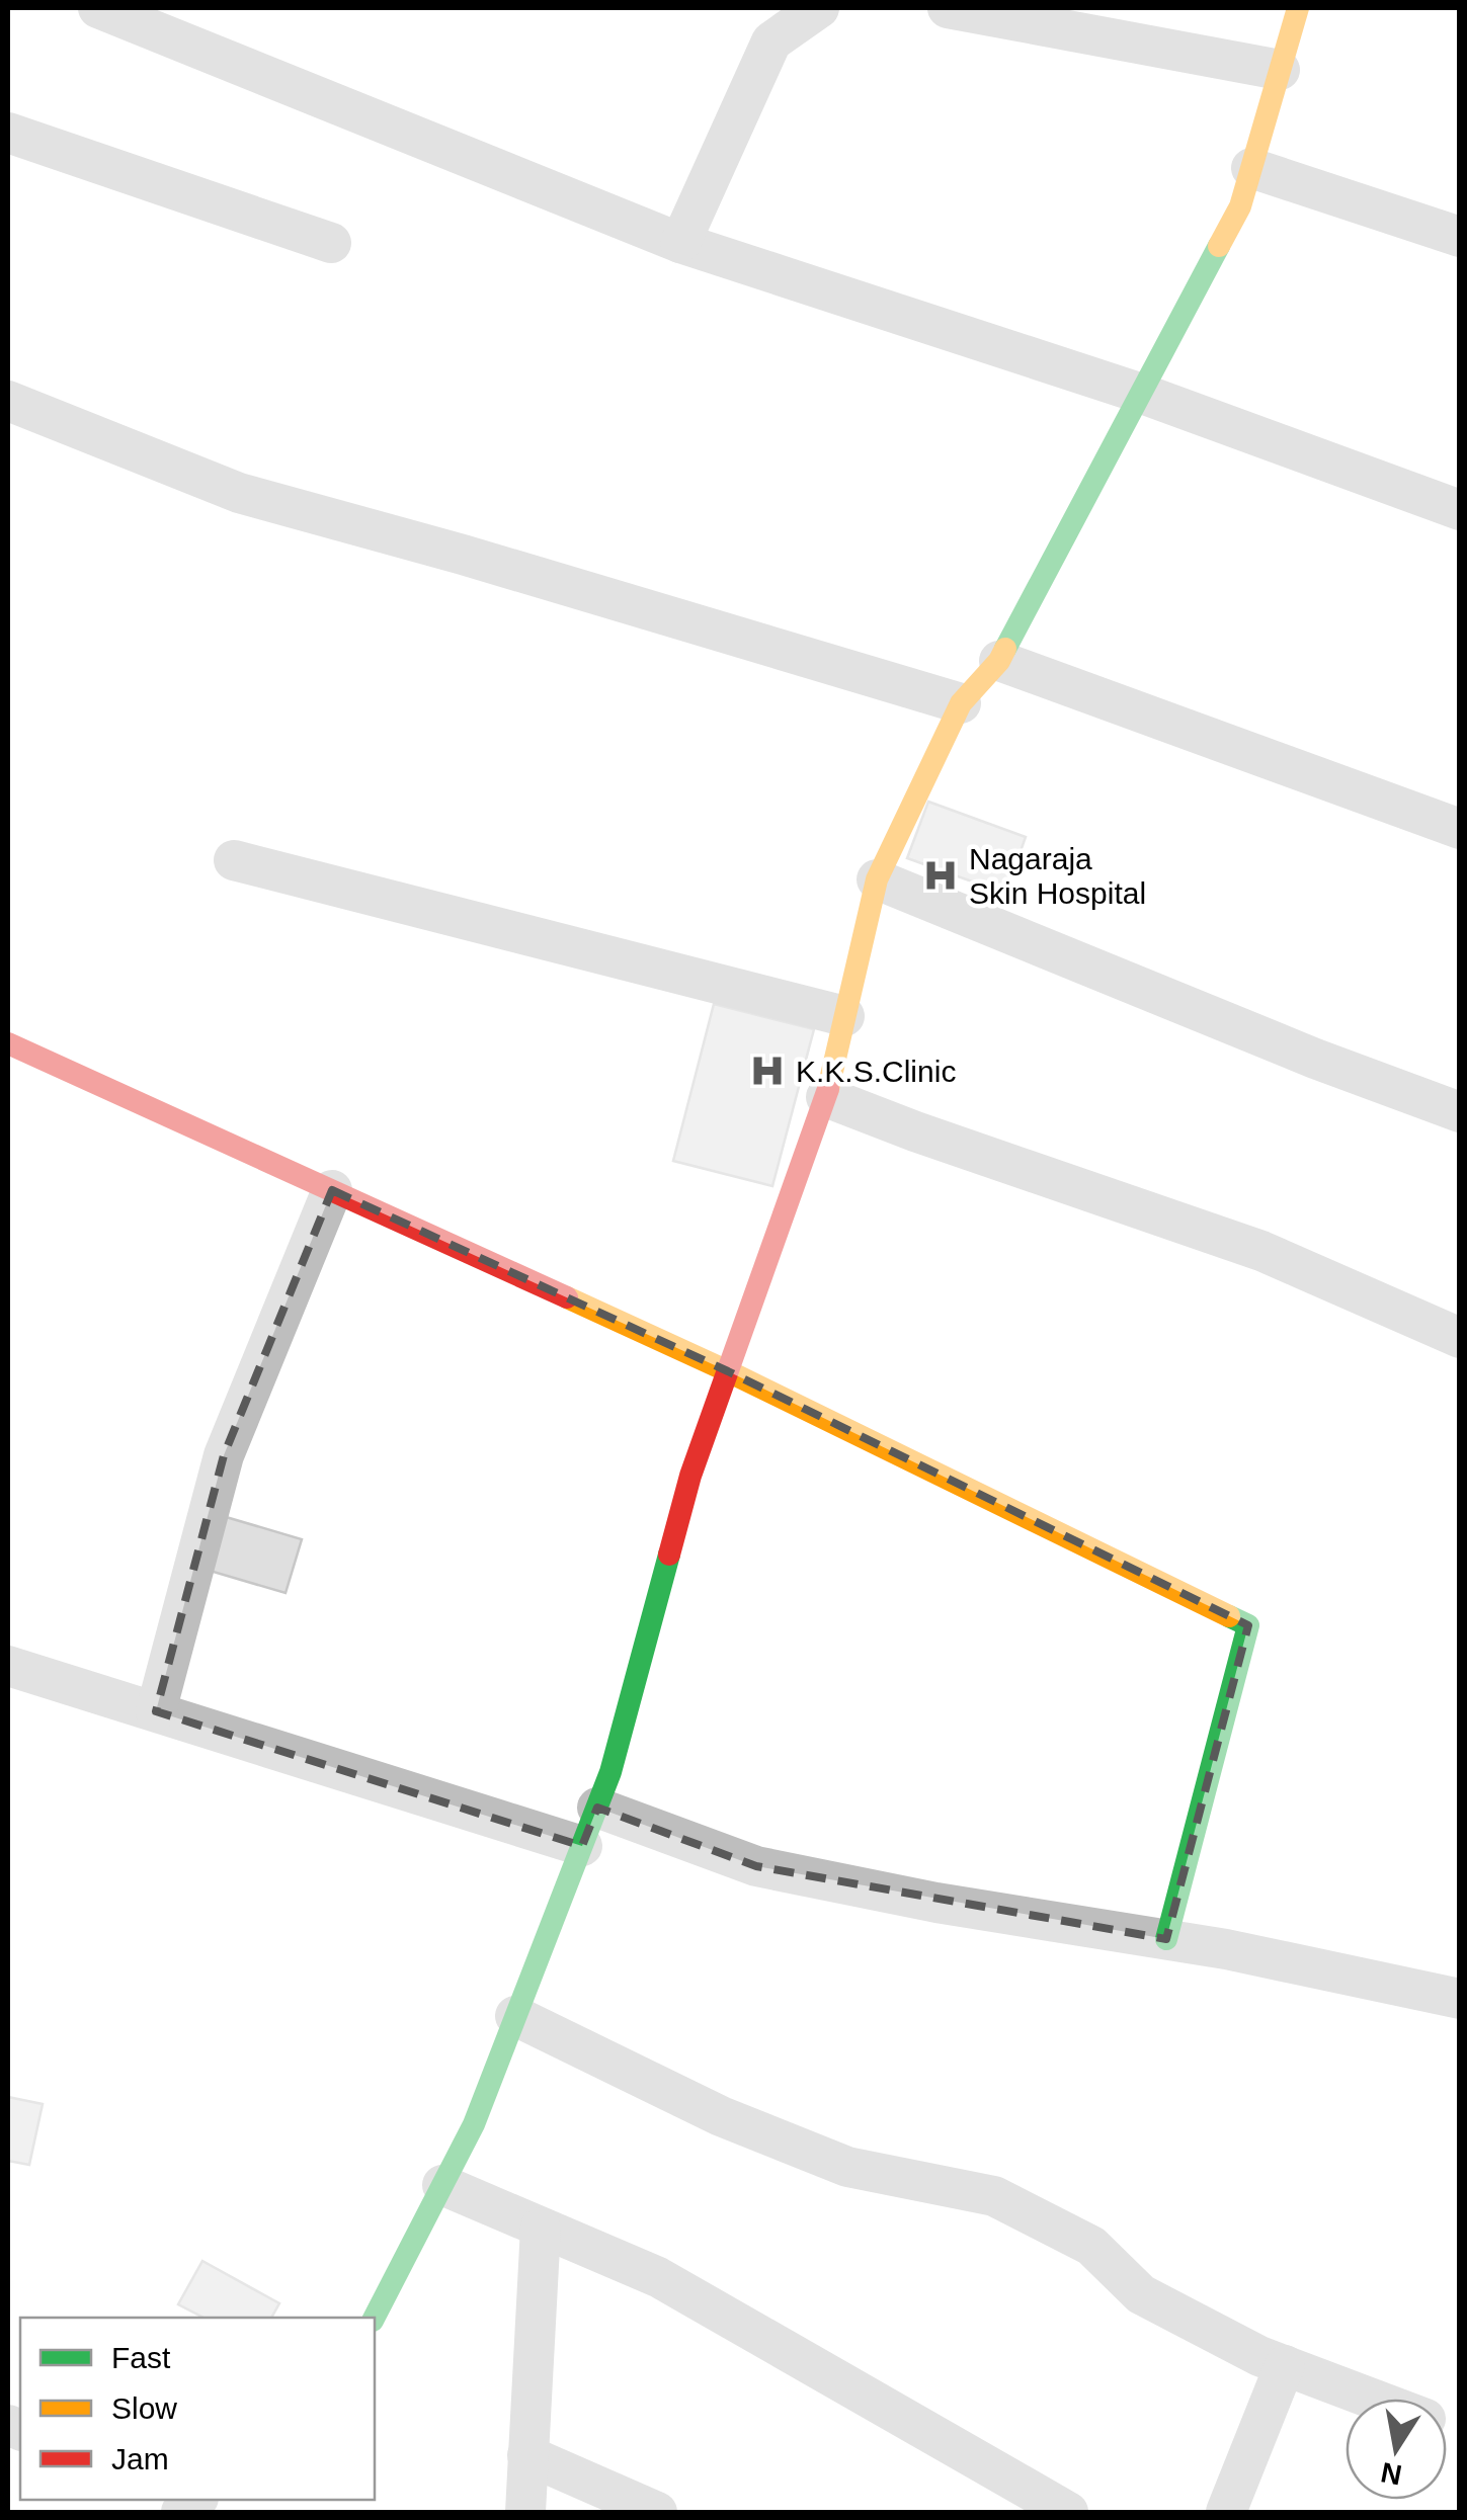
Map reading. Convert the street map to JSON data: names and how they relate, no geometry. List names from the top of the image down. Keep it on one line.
{"places":{"hospital":["Nagaraja Skin Hospital","K.K.S.Clinic"]},"legend":["Fast","Slow","Jam"],"north":"bottom"}
